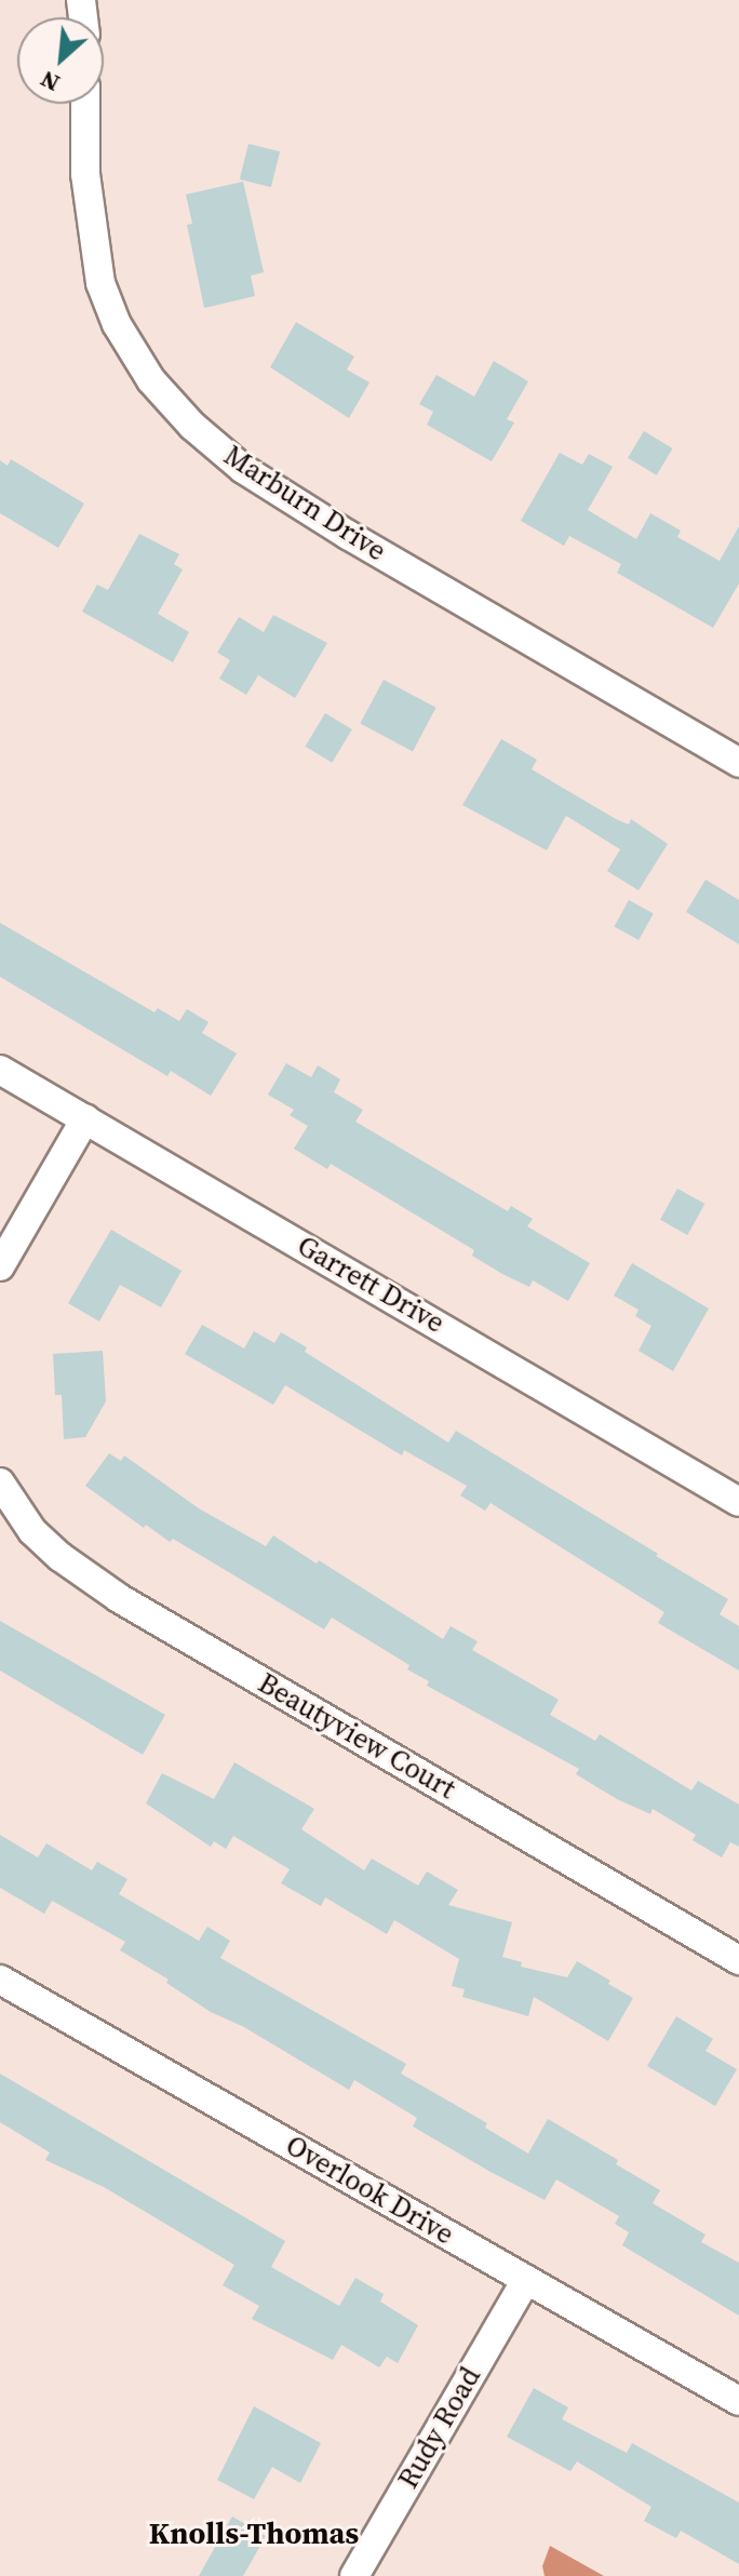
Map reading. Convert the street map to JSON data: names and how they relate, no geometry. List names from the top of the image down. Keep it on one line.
{"streets":{"street":["Marburn Drive","Garrett Drive","Beautyview Court","Overlook Drive","Rudy Road"]},"crossings":[["Overlook Drive","Rudy Road"]],"districts":["Knolls-Thomas"],"north":"bottom left"}
